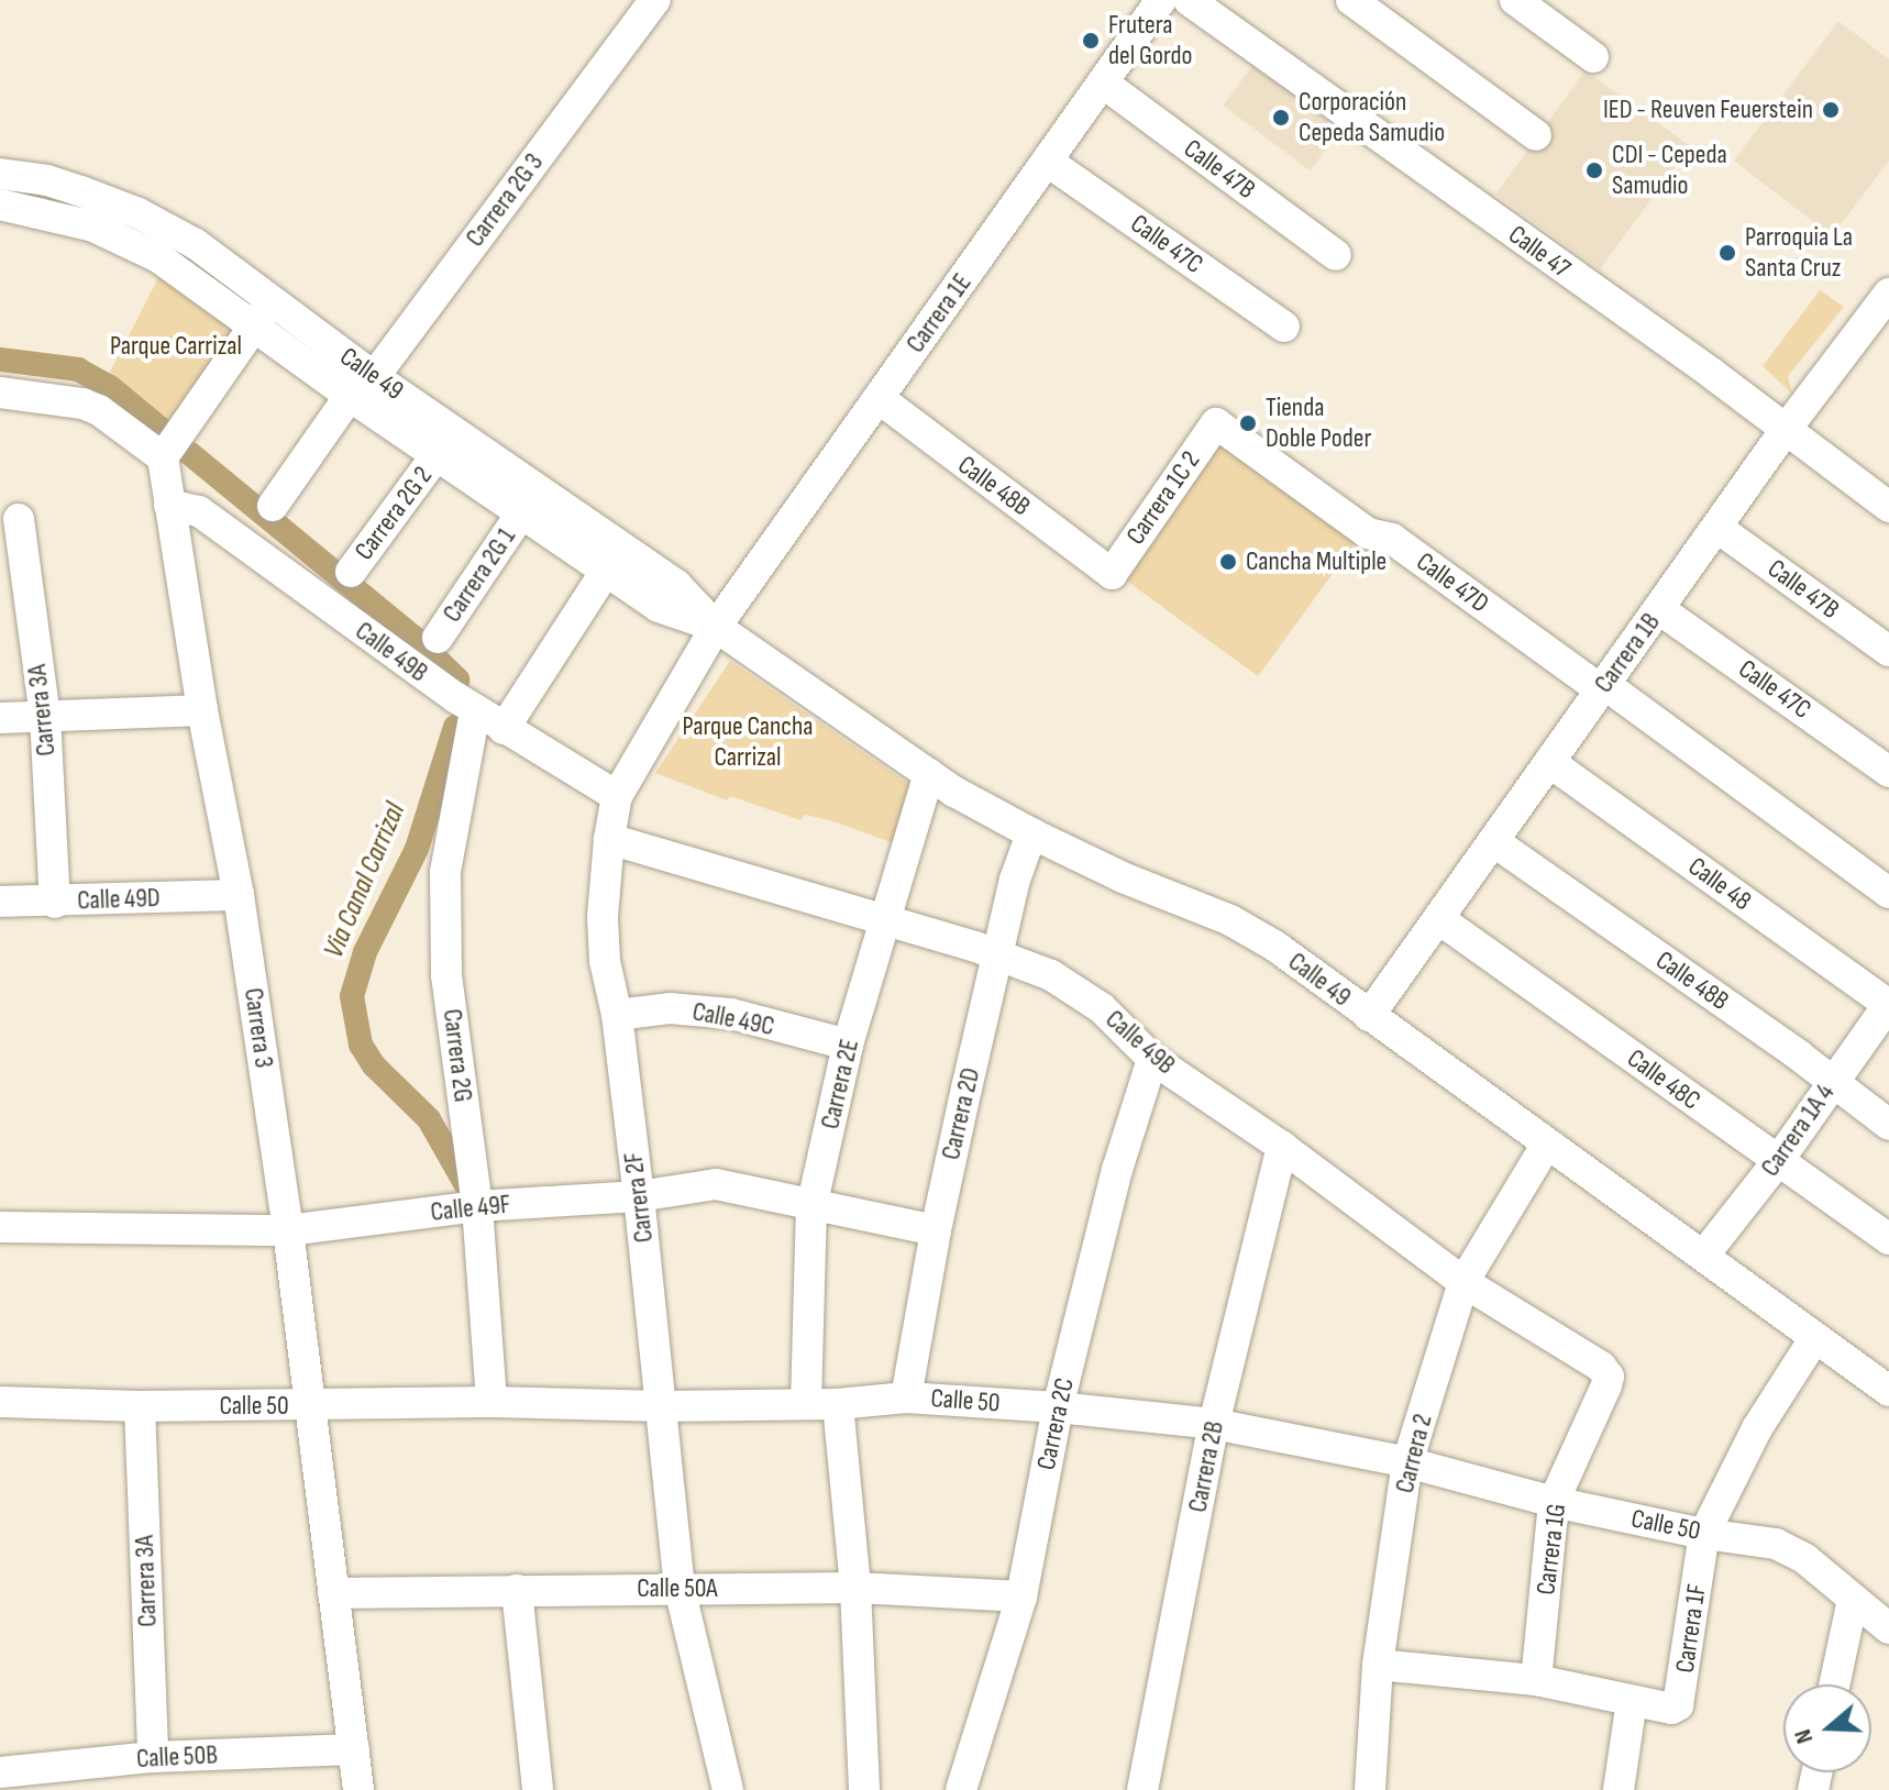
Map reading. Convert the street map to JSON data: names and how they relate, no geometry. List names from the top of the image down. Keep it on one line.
{"streets":{"street":["Calle 47B","Carrera 2G 3","Calle 47C","Calle 47","Carrera 1E","Calle 49","Calle 48B","Carrera 1C 2","Carrera 2G 2","Carrera 2G 1","Calle 47D","Calle 49B","Carrera 1B","Carrera 3A","Calle 48","Calle 49D","Calle 49C","Carrera 3","Carrera 2G","Calle 48C","Carrera 2E","Carrera 2D","Carrera 1A 4","Carrera 2F","Calle 49F","Calle 50","Carrera 2C","Carrera 2","Carrera 2B","Carrera 1G","Calle 50A","Carrera 1F","Calle 50B"]},"crossings":[["Calle 47B","Carrera 1E"],["Calle 47B","Carrera 1B"],["Carrera 2G 3","Calle 49"],["Calle 47C","Carrera 1E"],["Calle 47C","Carrera 1B"],["Calle 47","Carrera 1B"],["Carrera 1E","Calle 49"],["Carrera 1E","Calle 48B"],["Carrera 1E","Carrera 2F"],["Calle 49","Carrera 2G 2"],["Calle 49","Carrera 2G 1"],["Calle 49","Carrera 1B"],["Calle 49","Carrera 2E"],["Calle 49","Carrera 2D"],["Calle 49","Carrera 1A 4"],["Calle 49","Carrera 2F"],["Calle 49","Carrera 2"],["Calle 49","Carrera 1F"],["Calle 48B","Carrera 1C 2"],["Calle 48B","Carrera 1B"],["Calle 48B","Carrera 1A 4"],["Carrera 1C 2","Calle 47D"],["Calle 47D","Carrera 1B"],["Calle 49B","Carrera 3"],["Calle 49B","Carrera 2G"],["Calle 49B","Carrera 2E"],["Calle 49B","Carrera 2D"],["Calle 49B","Carrera 2F"],["Calle 49B","Carrera 2C"],["Calle 49B","Carrera 2"],["Calle 49B","Carrera 2B"],["Calle 49B","Carrera 1G"],["Carrera 1B","Calle 48"],["Carrera 1B","Calle 48C"],["Carrera 3A","Calle 49D"],["Carrera 3A","Calle 50"],["Carrera 3A","Calle 50B"],["Calle 48","Carrera 1A 4"],["Calle 49D","Carrera 3"],["Calle 49C","Carrera 2E"],["Calle 49C","Carrera 2F"],["Carrera 3","Calle 49F"],["Carrera 3","Calle 50"],["Carrera 3","Calle 50A"],["Carrera 3","Calle 50B"],["Carrera 2G","Calle 49F"],["Carrera 2G","Calle 50"],["Calle 48C","Carrera 1A 4"],["Carrera 2E","Calle 49F"],["Carrera 2E","Calle 50"],["Carrera 2D","Calle 49F"],["Carrera 2D","Calle 50"],["Carrera 2F","Calle 49F"],["Carrera 2F","Calle 50"],["Carrera 2F","Calle 50A"],["Calle 50","Carrera 2C"],["Calle 50","Carrera 2"],["Calle 50","Carrera 2B"],["Calle 50","Carrera 1G"],["Calle 50","Carrera 1F"],["Carrera 2C","Calle 50A"]],"water":["Via Canal Carrizal"],"parks":["Parque Carrizal","Parque Cancha Carrizal"],"places":["Frutera del Gordo","IED - Reuven Feuerstein","Corporación Cepeda Samudio","CDI - Cepeda Samudio","Parroquia La Santa Cruz","Tienda Doble Poder","Cancha Multiple"],"north":"left"}
